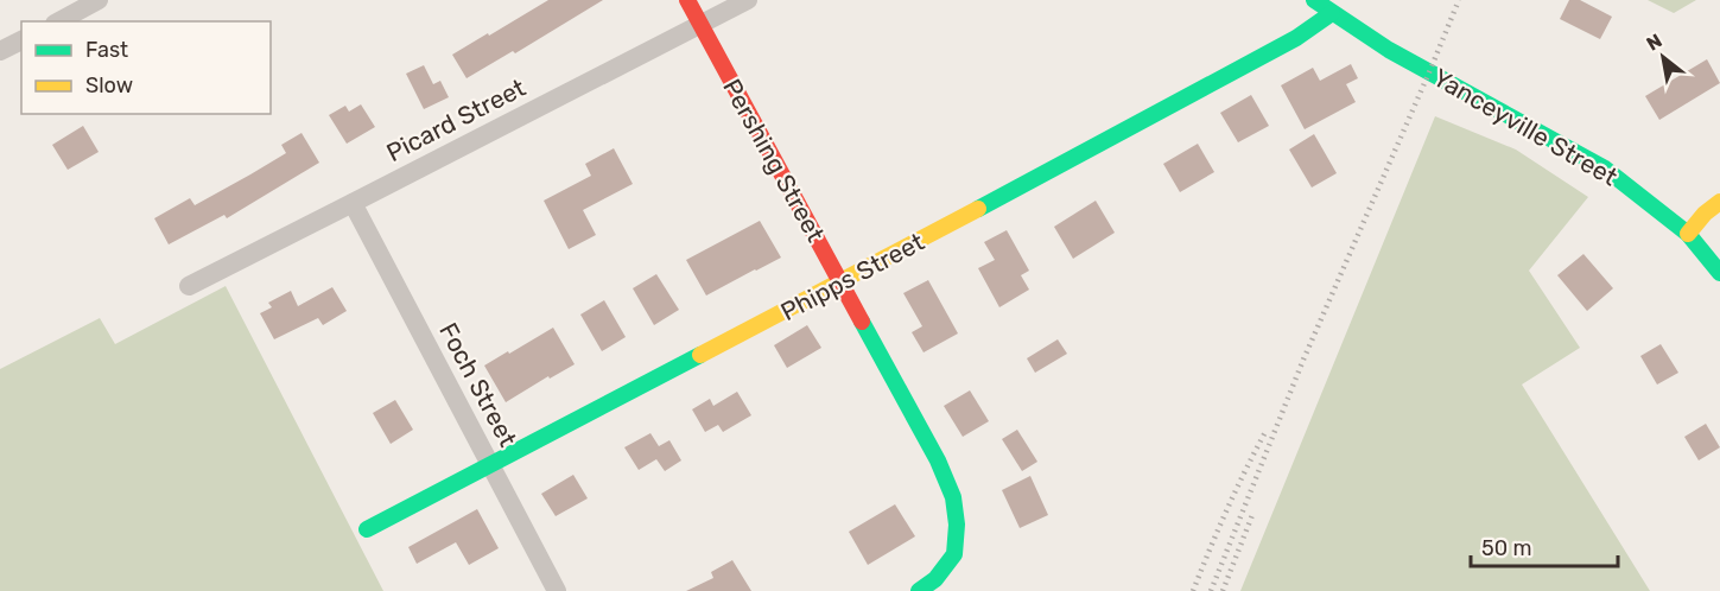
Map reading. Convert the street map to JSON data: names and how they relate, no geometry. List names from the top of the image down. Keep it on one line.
{"streets":{"street":["Picard Street","Yanceyville Street","Pershing Street","Phipps Street","Foch Street"]},"crossings":[["Picard Street","Pershing Street"],["Picard Street","Foch Street"],["Yanceyville Street","Phipps Street"],["Pershing Street","Phipps Street"],["Phipps Street","Foch Street"]],"legend":["Fast","Slow"],"scale_bar":"50 m","north":"top left"}
